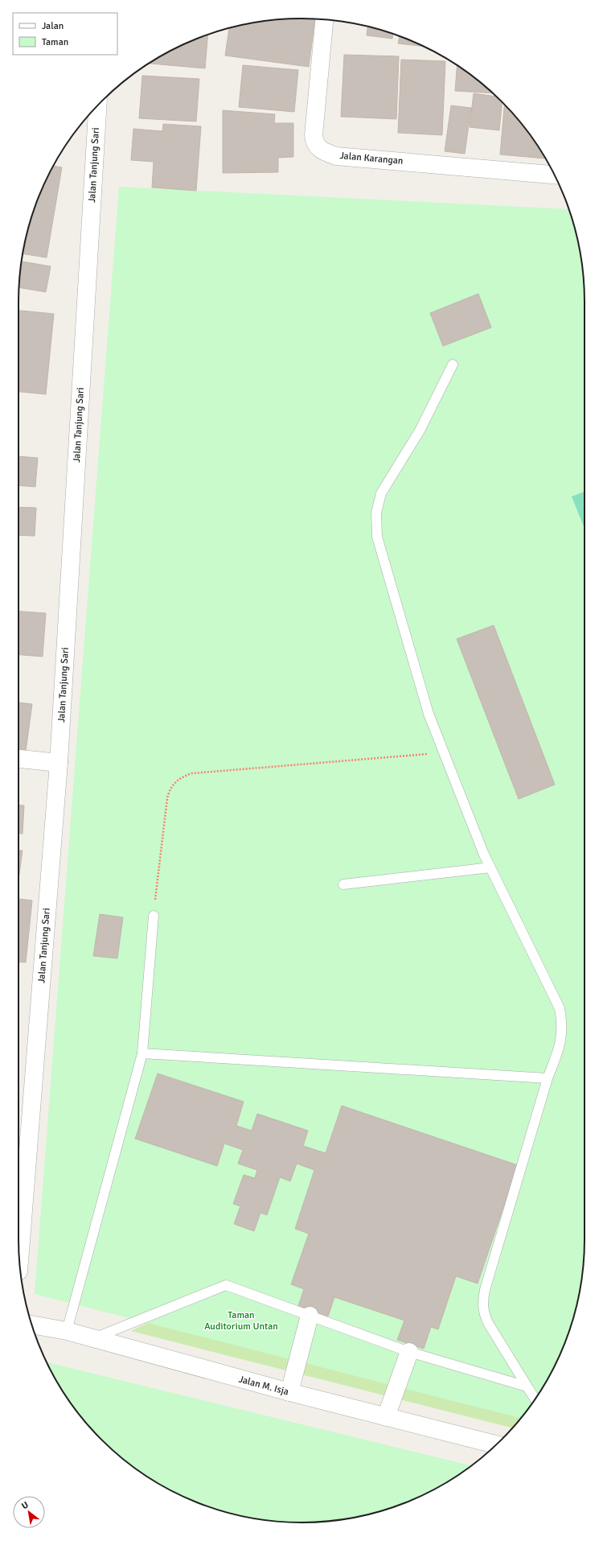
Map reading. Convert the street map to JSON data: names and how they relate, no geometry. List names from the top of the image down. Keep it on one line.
{"streets":{"street":["Jalan Karangan","Jalan Tanjung Sari","Jalan M. Isja"]},"parks":["Taman Auditorium Untan"],"legend":["Jalan","Taman"],"north":"top left"}
